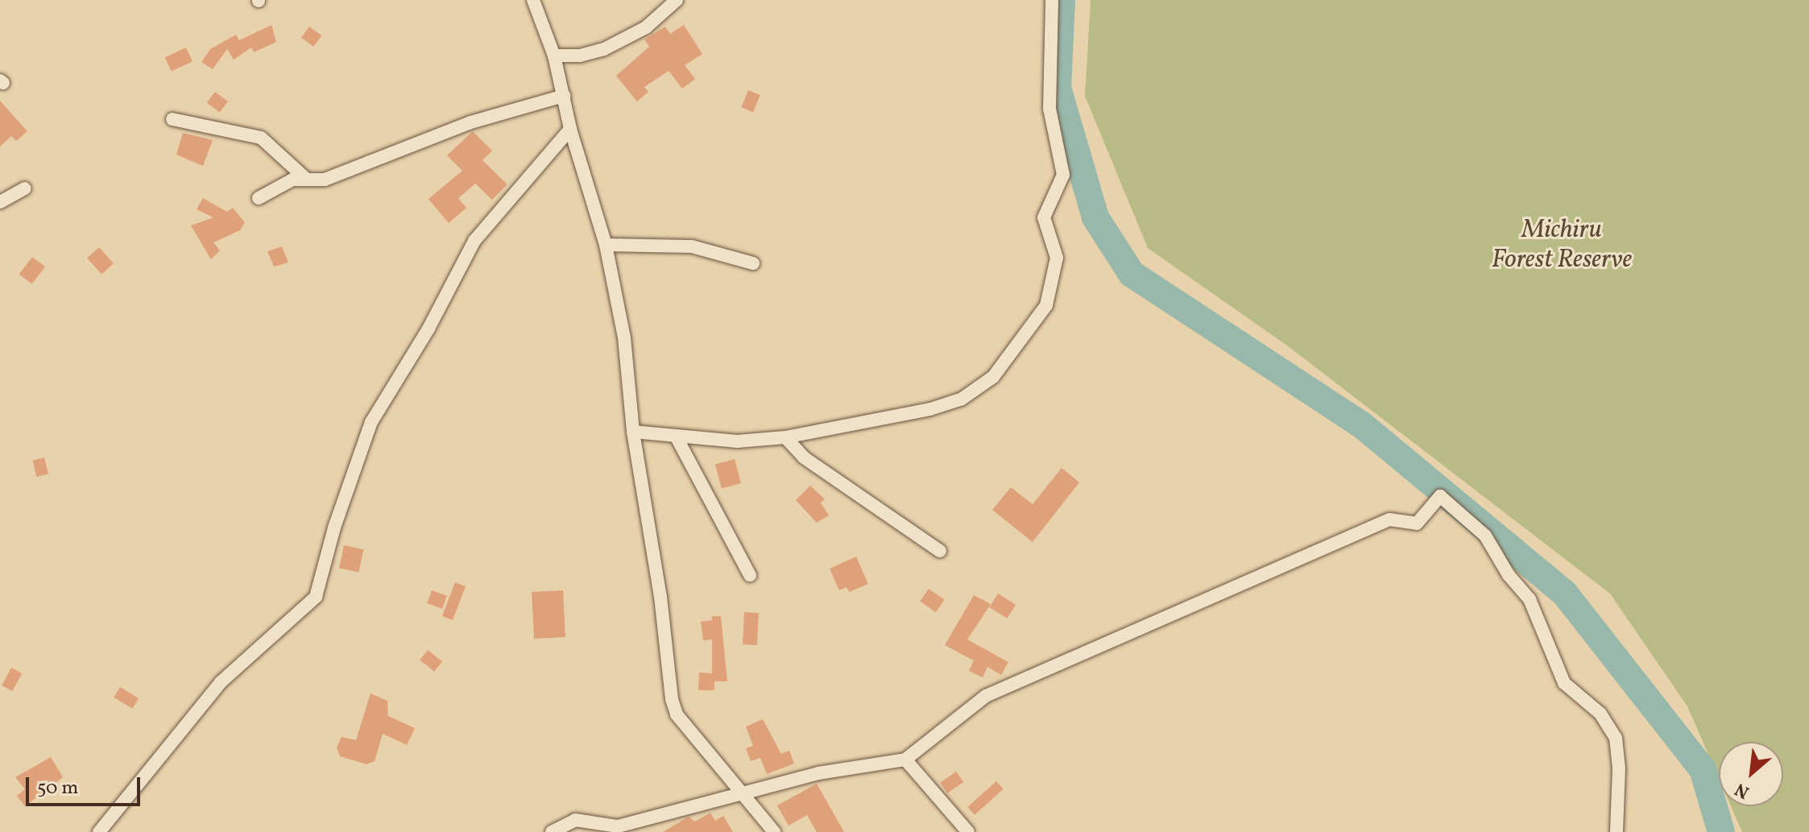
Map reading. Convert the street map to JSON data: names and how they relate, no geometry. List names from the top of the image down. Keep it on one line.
{"parks":["Michiru Forest Reserve"],"scale_bar":"50 m","north":"bottom left"}
